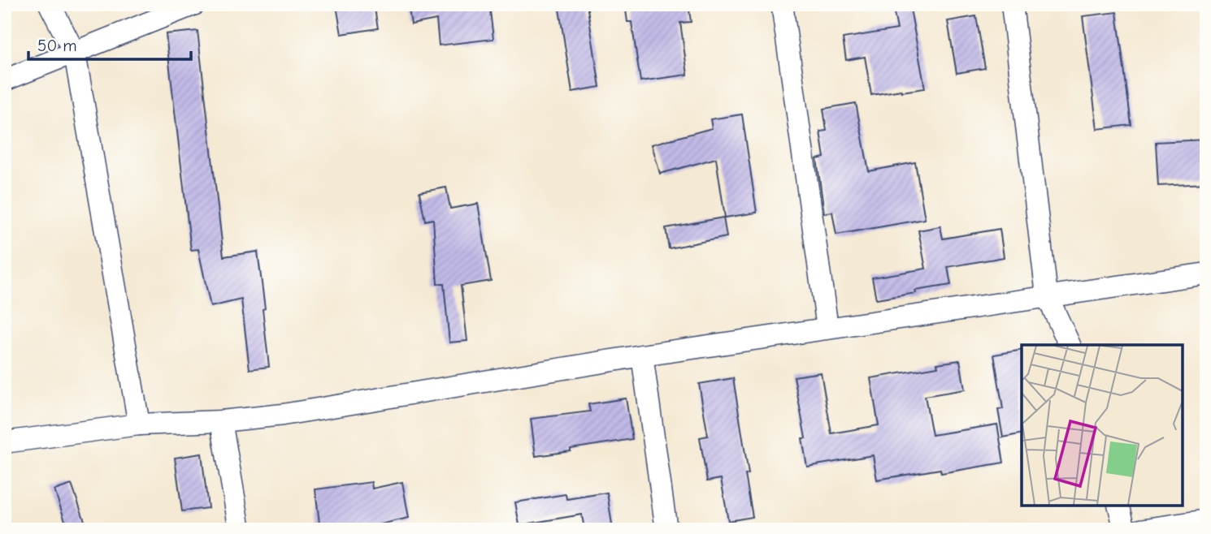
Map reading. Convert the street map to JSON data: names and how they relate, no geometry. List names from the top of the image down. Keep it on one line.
{"scale_bar":"50 m"}
